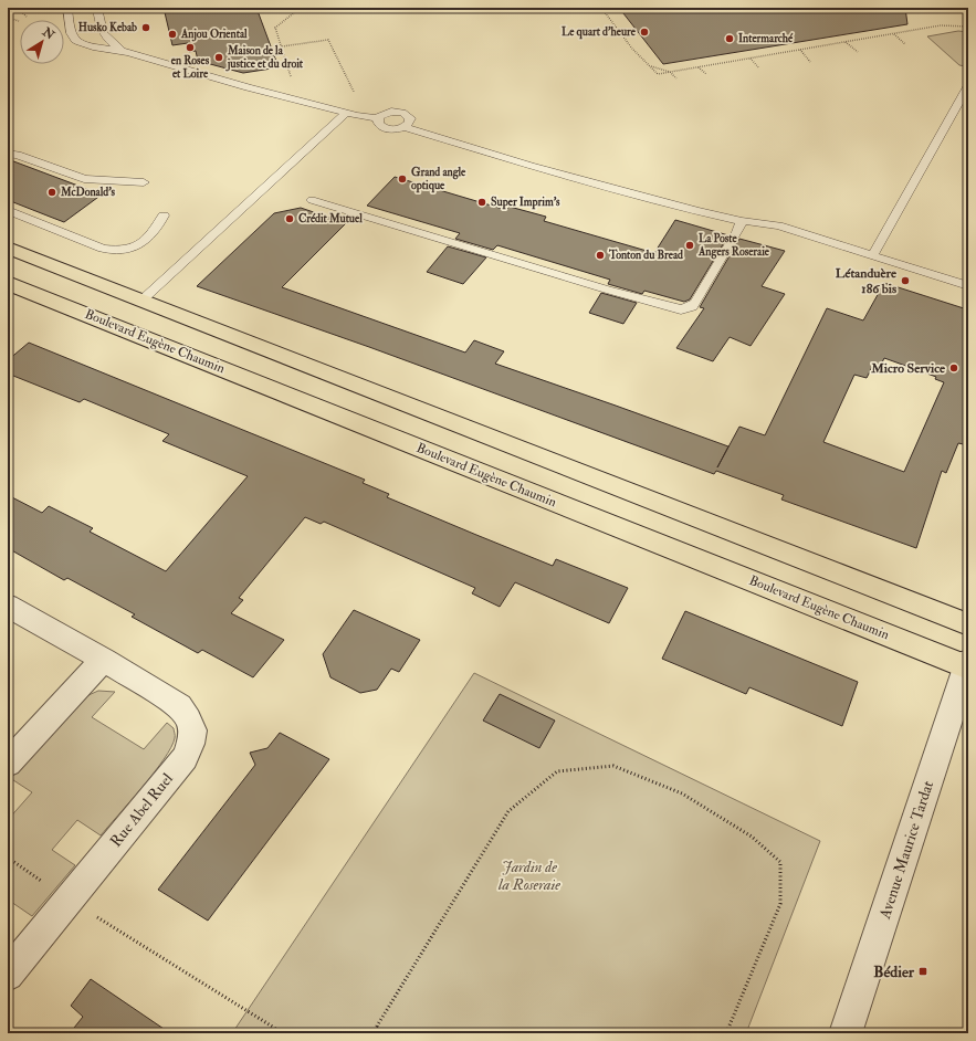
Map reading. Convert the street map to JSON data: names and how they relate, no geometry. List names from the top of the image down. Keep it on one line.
{"streets":{"main road":["Boulevard Eugène Chaumin"],"street":["Rue Abel Ruel","Avenue Maurice Tardat"]},"crossings":[["Boulevard Eugène Chaumin","Avenue Maurice Tardat"]],"parks":["Jardin de la Roseraie"],"places":{"other":["Husko Kebab","Le quart d'heure","Anjou Oriental","Intermarché","en Roses et Loire","Maison de la justice et du droit","Grand angle optique","McDonald's","Super Imprim's","Crédit Mutuel","La Poste Angers Roseraie","Tonton du Bread","Létanduère 186 bis","Micro Service"],"transit":["Bédier"]},"north":"top right"}
